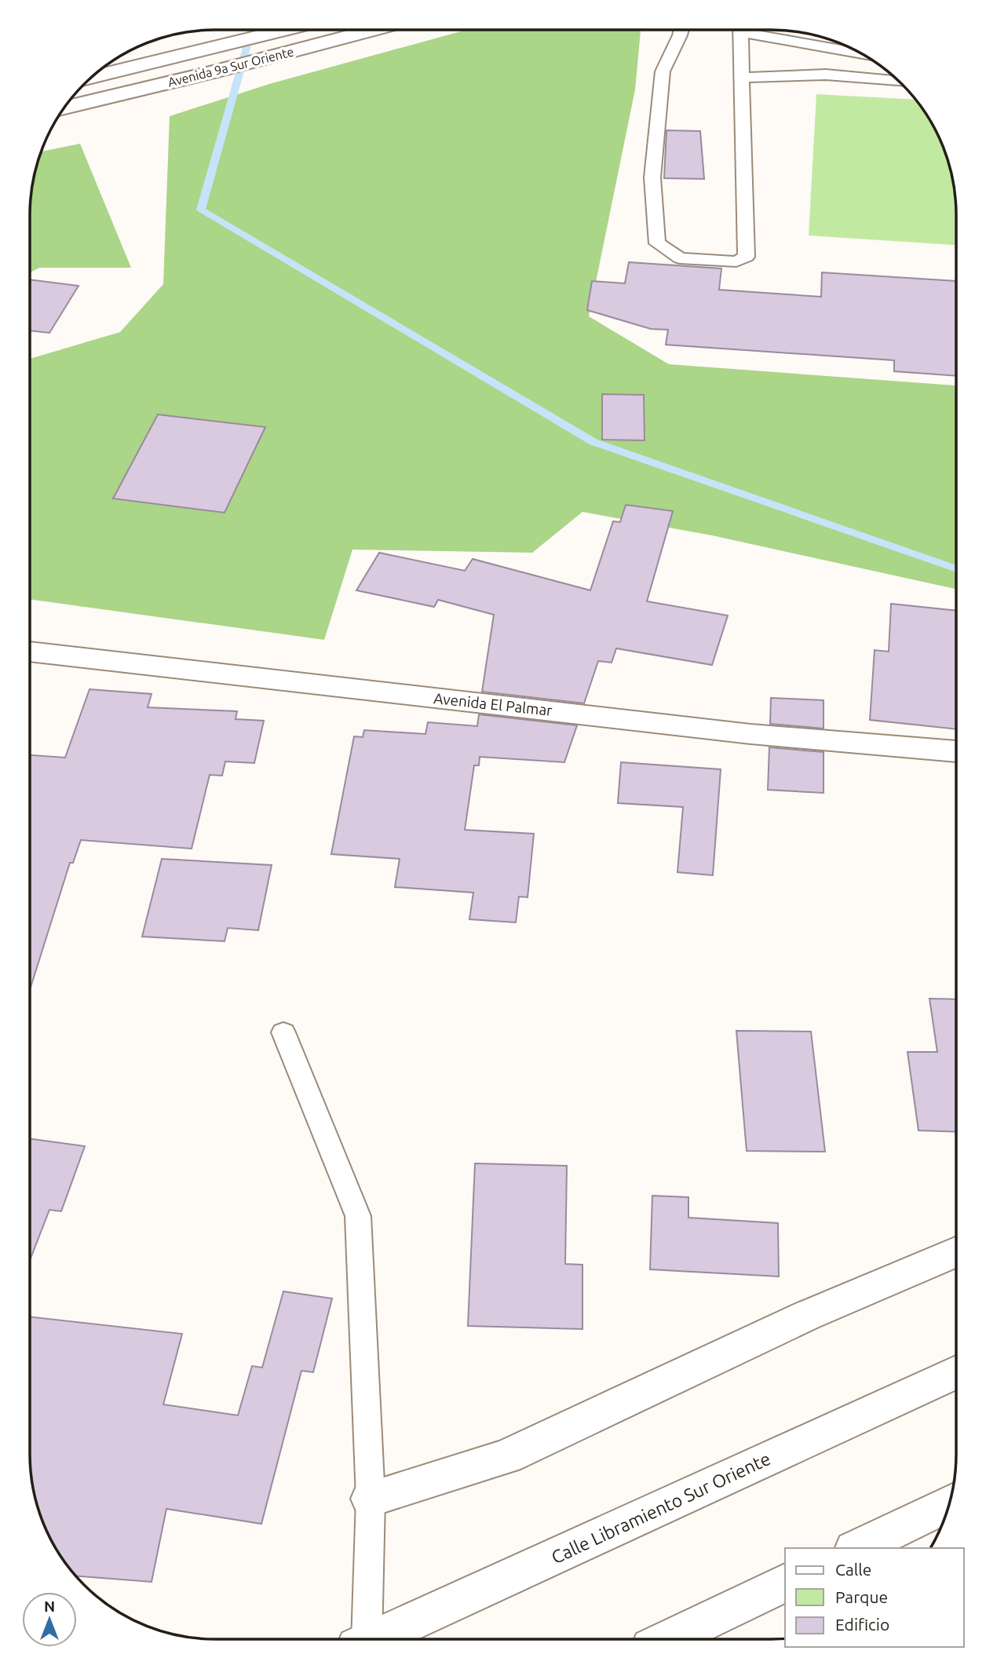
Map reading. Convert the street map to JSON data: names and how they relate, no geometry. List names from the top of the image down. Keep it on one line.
{"streets":{"main road":["Avenida 9a Sur Oriente","Avenida El Palmar","Calle Libramiento Sur Oriente"]},"legend":["Calle","Parque","Edificio"],"north":"top"}
